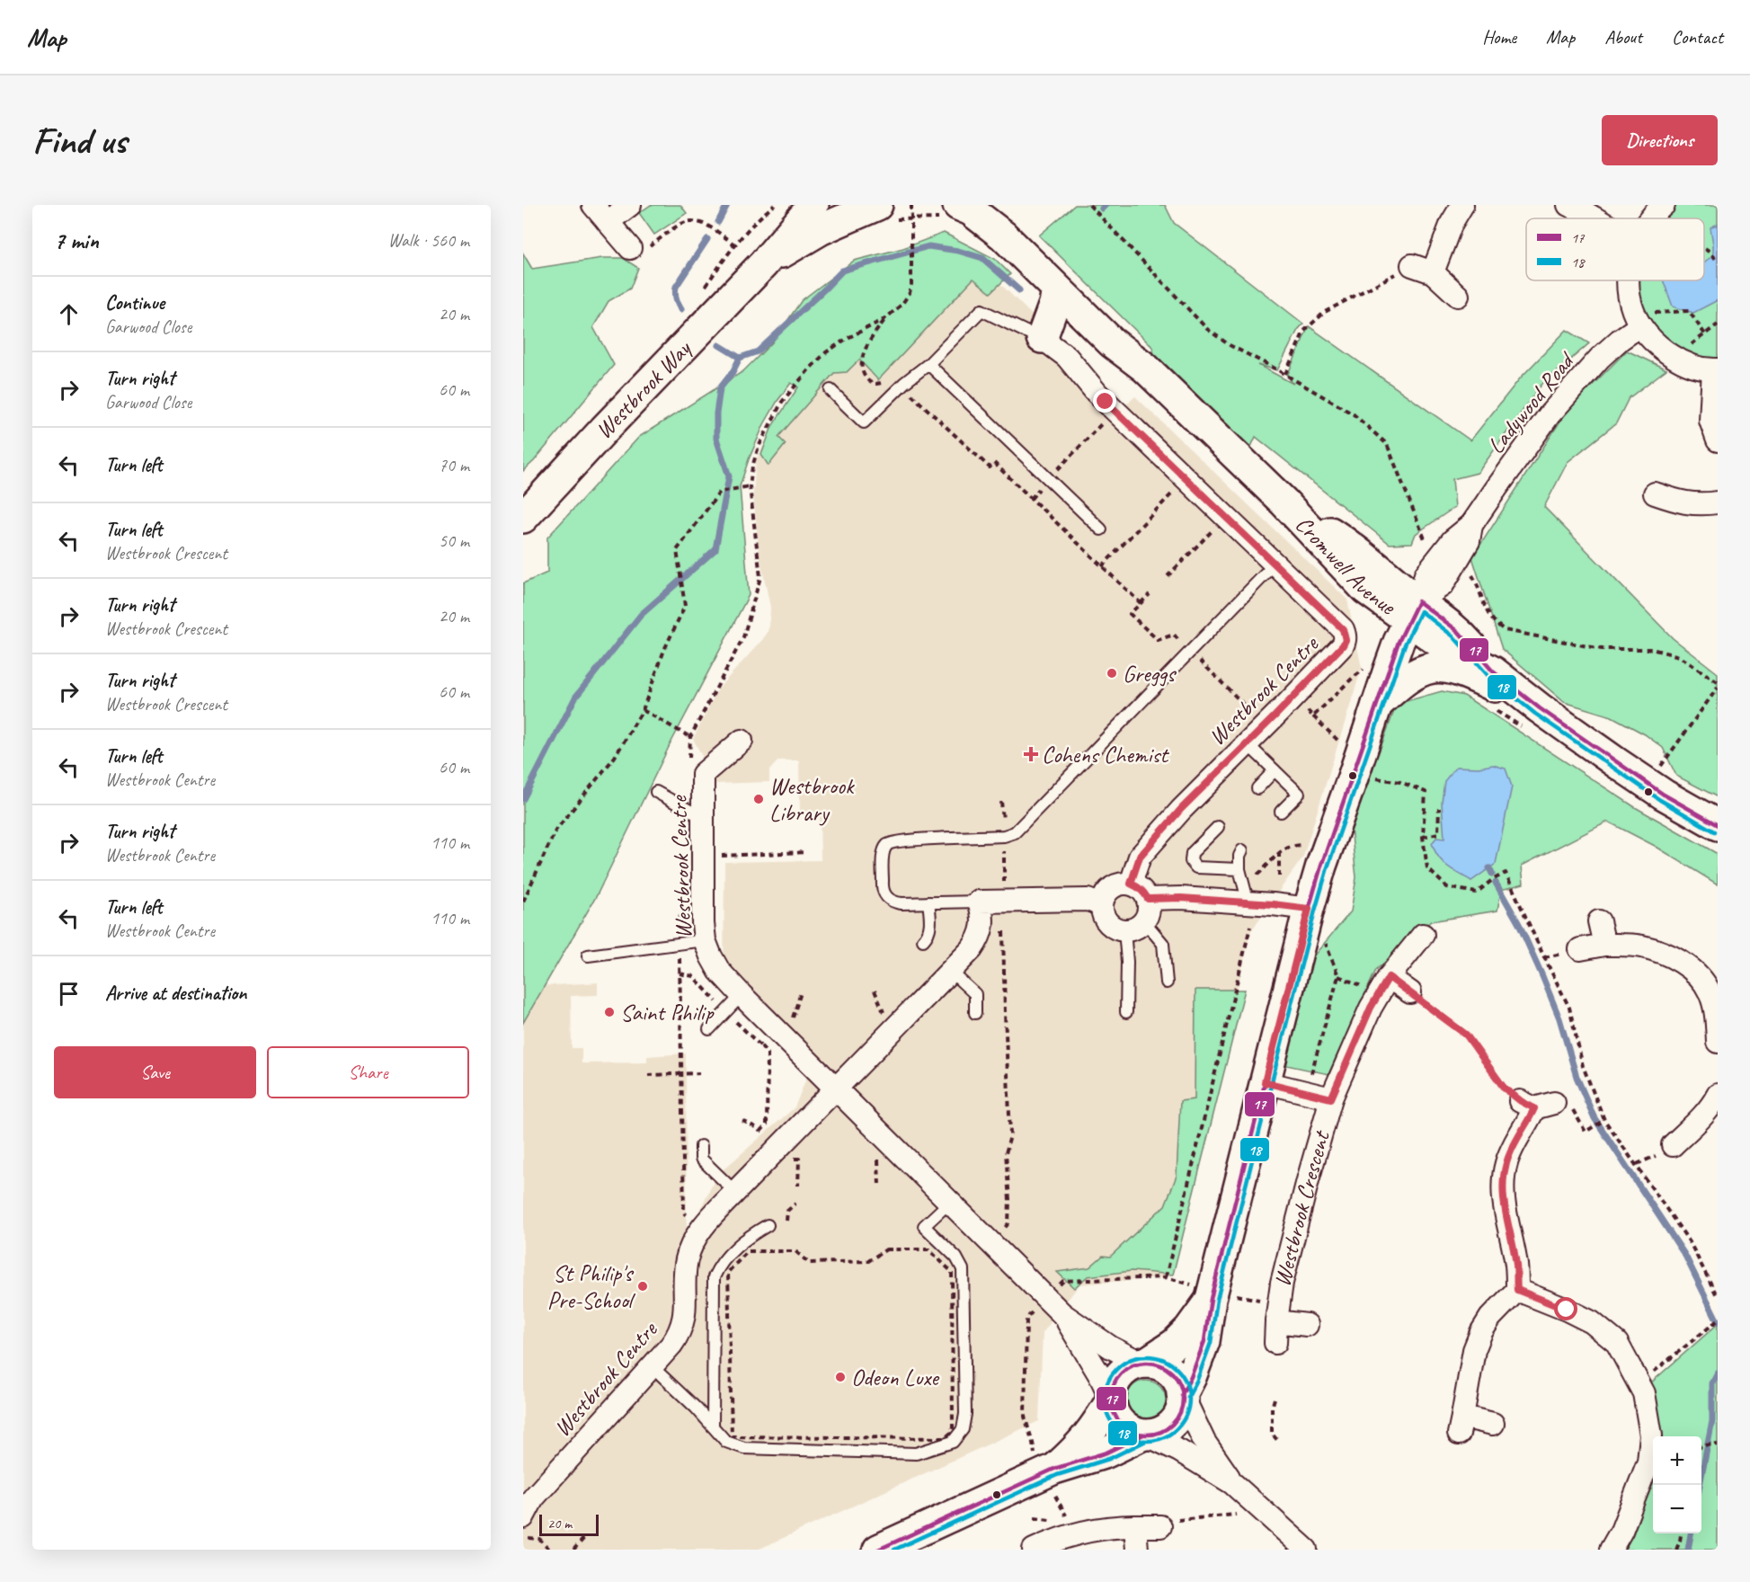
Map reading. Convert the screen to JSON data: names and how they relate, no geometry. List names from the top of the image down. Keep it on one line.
{"streets":{"street":["Westbrook Way","Ladywood Road","Cromwell Avenue","Westbrook Centre","Westbrook Crescent"]},"crossings":[["Ladywood Road","Cromwell Avenue"]],"places":{"other":["Greggs","Westbrook Library","Saint Philip","St Philip's Pre-School","Odeon Luxe"],"health":["Cohens Chemist"]},"lines":["transit line 17","transit line 18"],"legend":["17","18"],"scale_bar":"20 m","page":{"header":"Map","nav":["Home","Map","About","Contact"],"buttons":["Directions",["Save","Share"]],"title":"Find us","heading":["7 min","Walk · 560 m"],"list":[["Continue","Garwood Close","20 m"],["Turn right","Garwood Close","60 m"],["Turn left","70 m"],["Turn left","Westbrook Crescent","50 m"],["Turn right","Westbrook Crescent","20 m"],["Turn right","Westbrook Crescent","60 m"],["Turn left","Westbrook Centre","60 m"],["Turn right","Westbrook Centre","110 m"],["Turn left","Westbrook Centre","110 m"],"Arrive at destination"],"map_buttons":["+","−"],"scale":"20 m"}}
